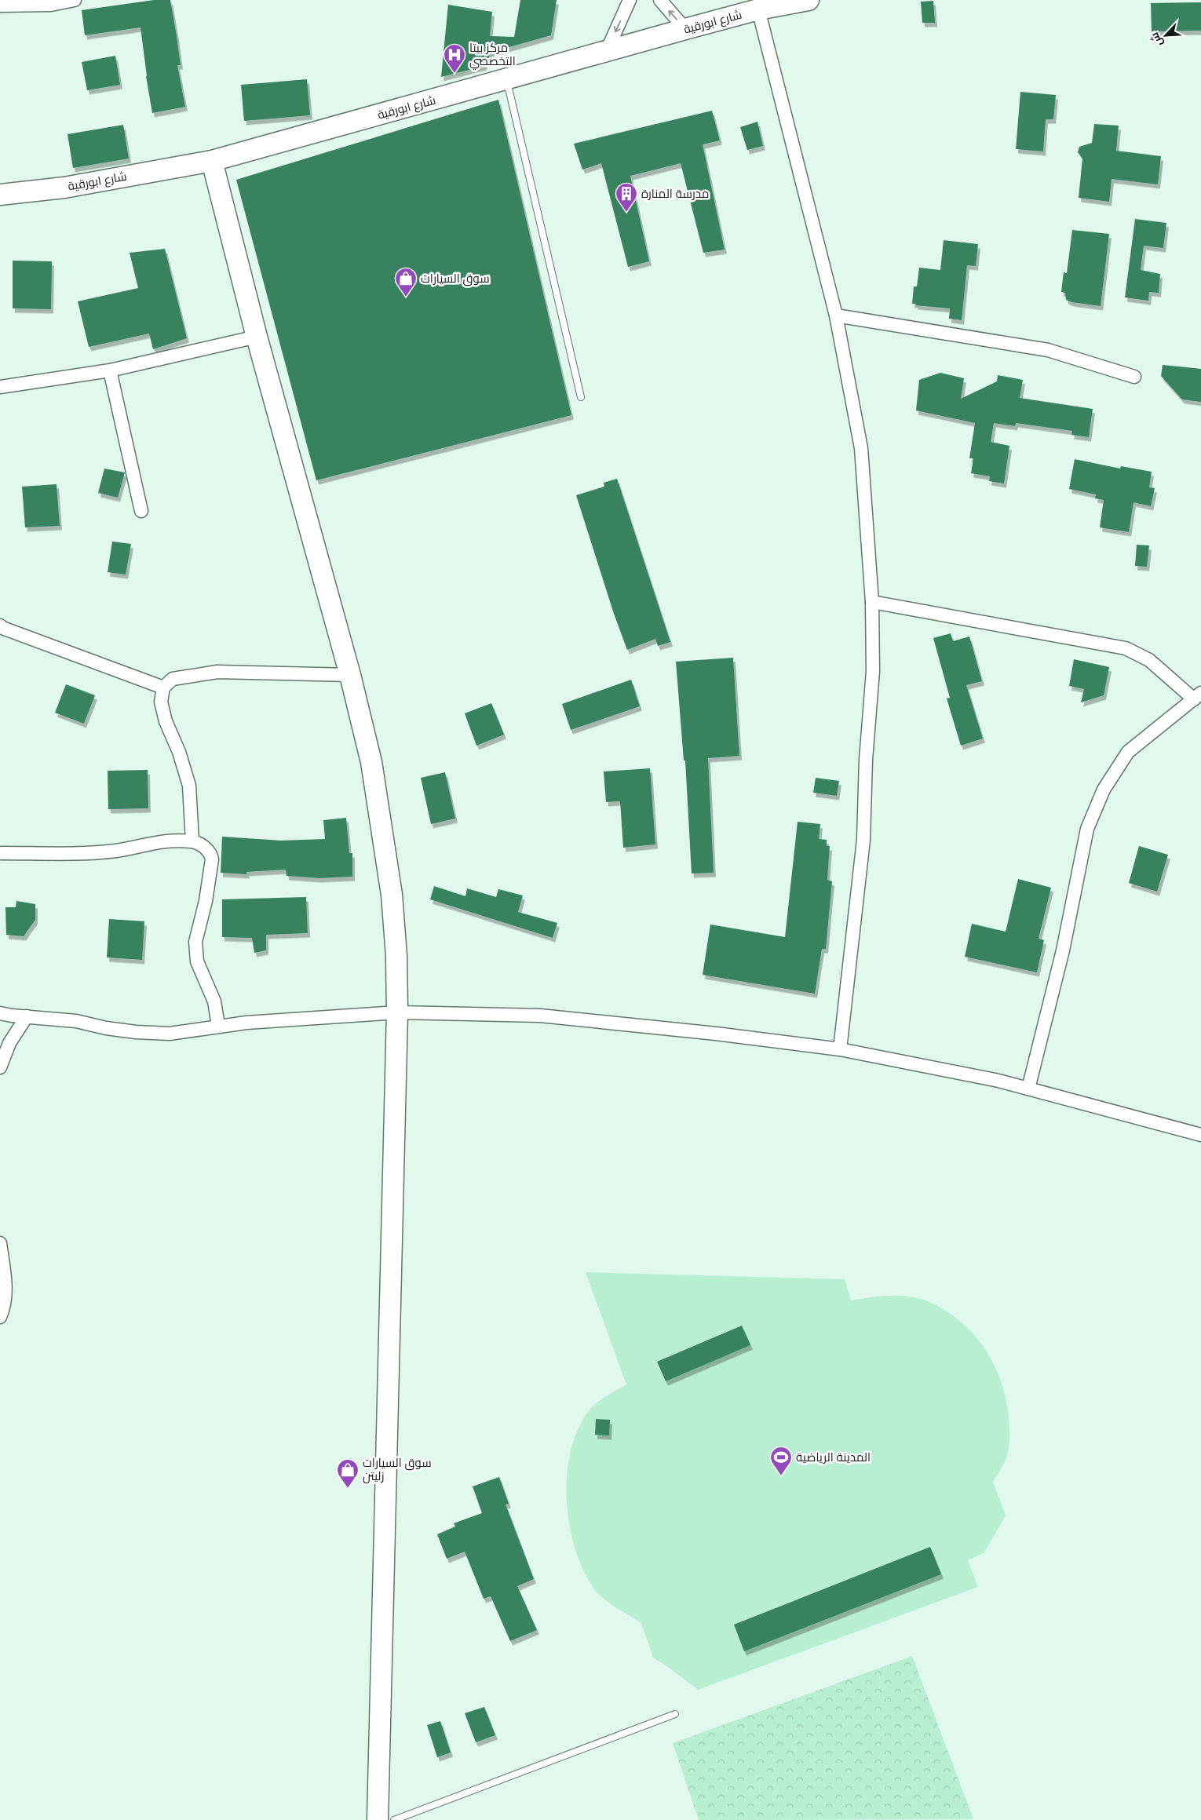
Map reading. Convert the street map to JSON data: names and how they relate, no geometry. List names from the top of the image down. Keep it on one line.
{"streets":{"main road":["شارع ابورقية"]},"places":{"hospital":["مركز بيتا التخصصي"],"building":["مدرسة المنارة"],"shop":["سوق السيارات","سوق السيارات زليتن"],"sports":["المدينة الرياضية"]},"north":"bottom left"}
